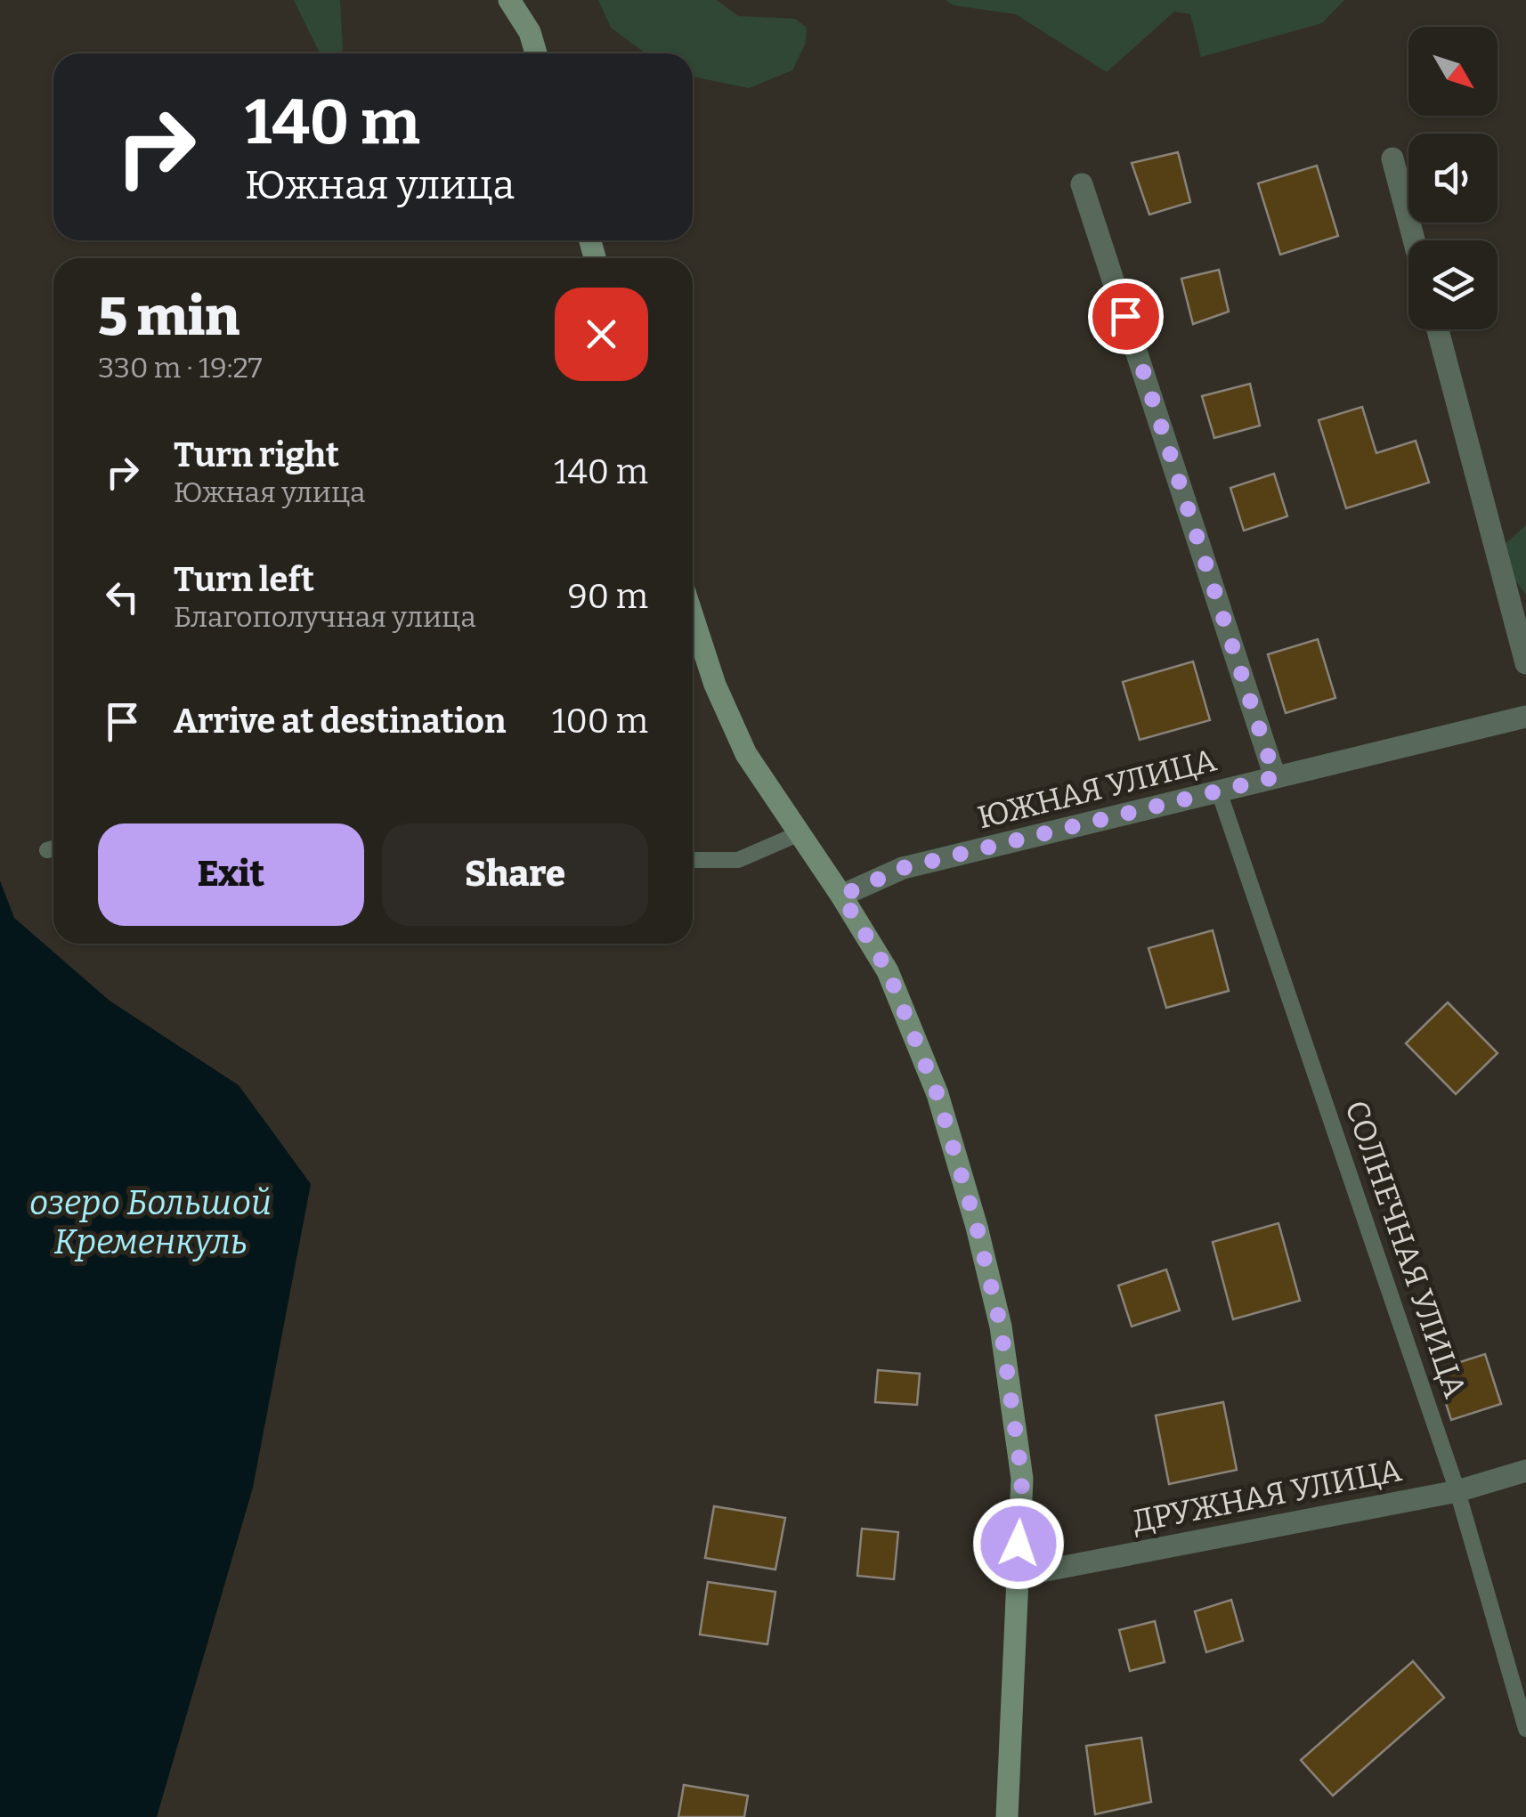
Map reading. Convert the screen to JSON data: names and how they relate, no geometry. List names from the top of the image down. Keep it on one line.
{"streets":{"street":["ЮЖНАЯ УЛИЦА","ДРУЖНАЯ УЛИЦА"],"lane":["СОЛНЕЧНАЯ УЛИЦА"]},"crossings":[["ЮЖНАЯ УЛИЦА","СОЛНЕЧНАЯ УЛИЦА"],["СОЛНЕЧНАЯ УЛИЦА","ДРУЖНАЯ УЛИЦА"]],"water":["озеро Большой Кременкуль"],"north":"bottom right","page":{"turn":["140 m","Южная улица"],"heading":["5 min","330 m · 19:27"],"list":[{"name":"Turn right","note":"Южная улица","value":"140 m"},{"name":"Turn left","note":"Благополучная улица","value":"90 m"},{"name":"Arrive at destination","value":"100 m"}],"buttons":["Exit","Share"]}}
